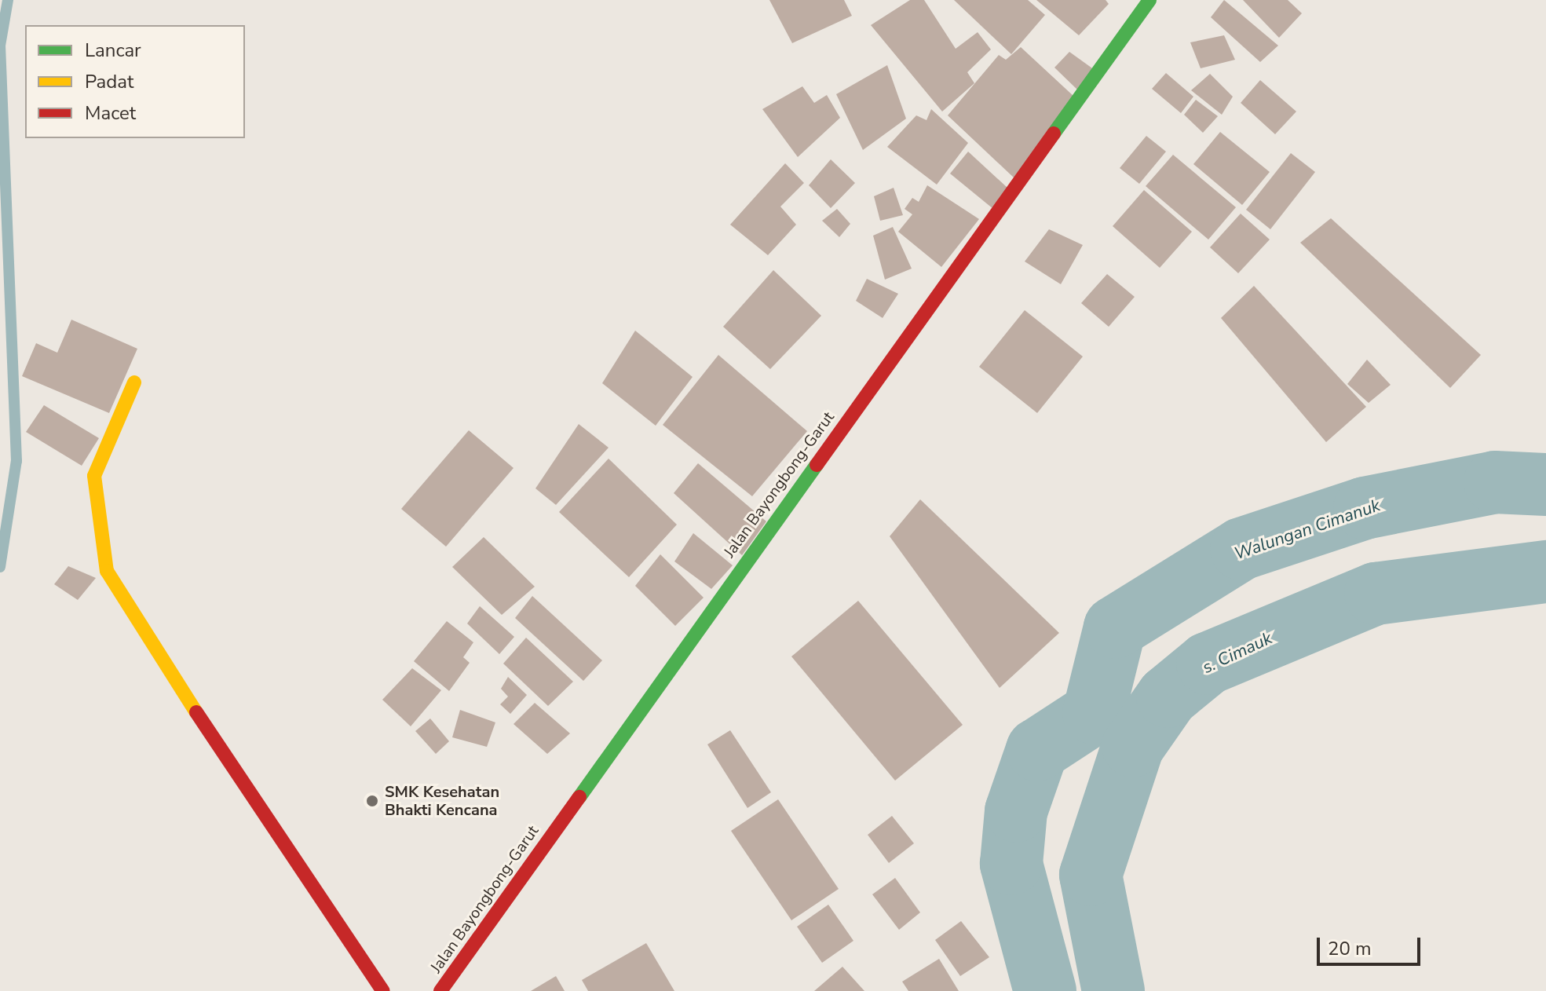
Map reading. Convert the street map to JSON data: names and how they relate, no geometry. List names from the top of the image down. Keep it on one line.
{"streets":{"main road":["Jalan Bayongbong-Garut"]},"water":["Walungan Cimanuk","s. Cimauk"],"places":["SMK Kesehatan Bhakti Kencana"],"legend":["Lancar","Padat","Macet"],"scale_bar":"20 m"}
